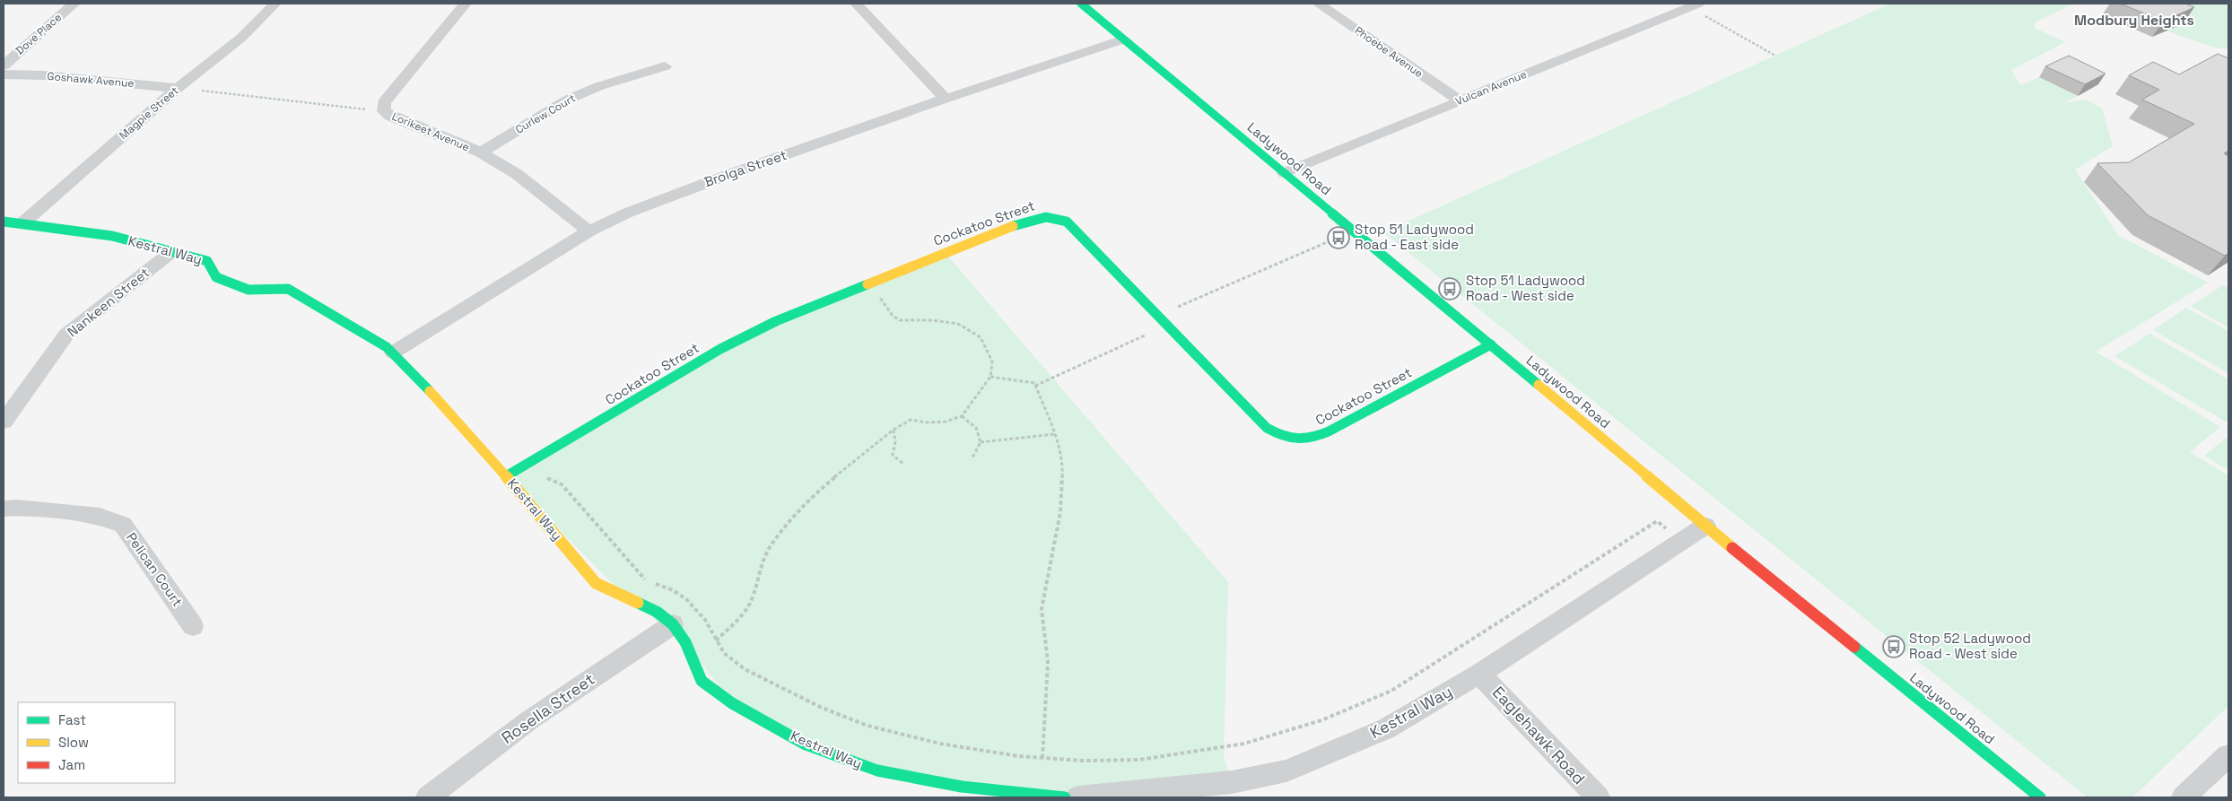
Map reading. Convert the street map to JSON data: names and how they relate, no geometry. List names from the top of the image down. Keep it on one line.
{"streets":{"street":["Dove Place","Phoebe Avenue","Goshawk Avenue","Vulcan Avenue","Magpie Street","Curlew Court","Lorikeet Avenue","Ladywood Road","Brolga Street","Cockatoo Street","Kestral Way","Nankeen Street","Pelican Court","Rosella Street","Eaglehawk Road"]},"crossings":[["Phoebe Avenue","Vulcan Avenue"],["Goshawk Avenue","Magpie Street"],["Vulcan Avenue","Ladywood Road"],["Magpie Street","Kestral Way"],["Curlew Court","Lorikeet Avenue"],["Lorikeet Avenue","Brolga Street"],["Ladywood Road","Brolga Street"],["Ladywood Road","Cockatoo Street"],["Ladywood Road","Kestral Way"],["Brolga Street","Kestral Way"],["Cockatoo Street","Kestral Way"],["Kestral Way","Nankeen Street"],["Kestral Way","Rosella Street"],["Kestral Way","Eaglehawk Road"]],"districts":["Modbury Heights"],"places":{"bus stop":["Stop 51 Ladywood Road - East side","Stop 51 Ladywood Road - West side","Stop 52 Ladywood Road - West side"]},"legend":["Fast","Slow","Jam"]}
